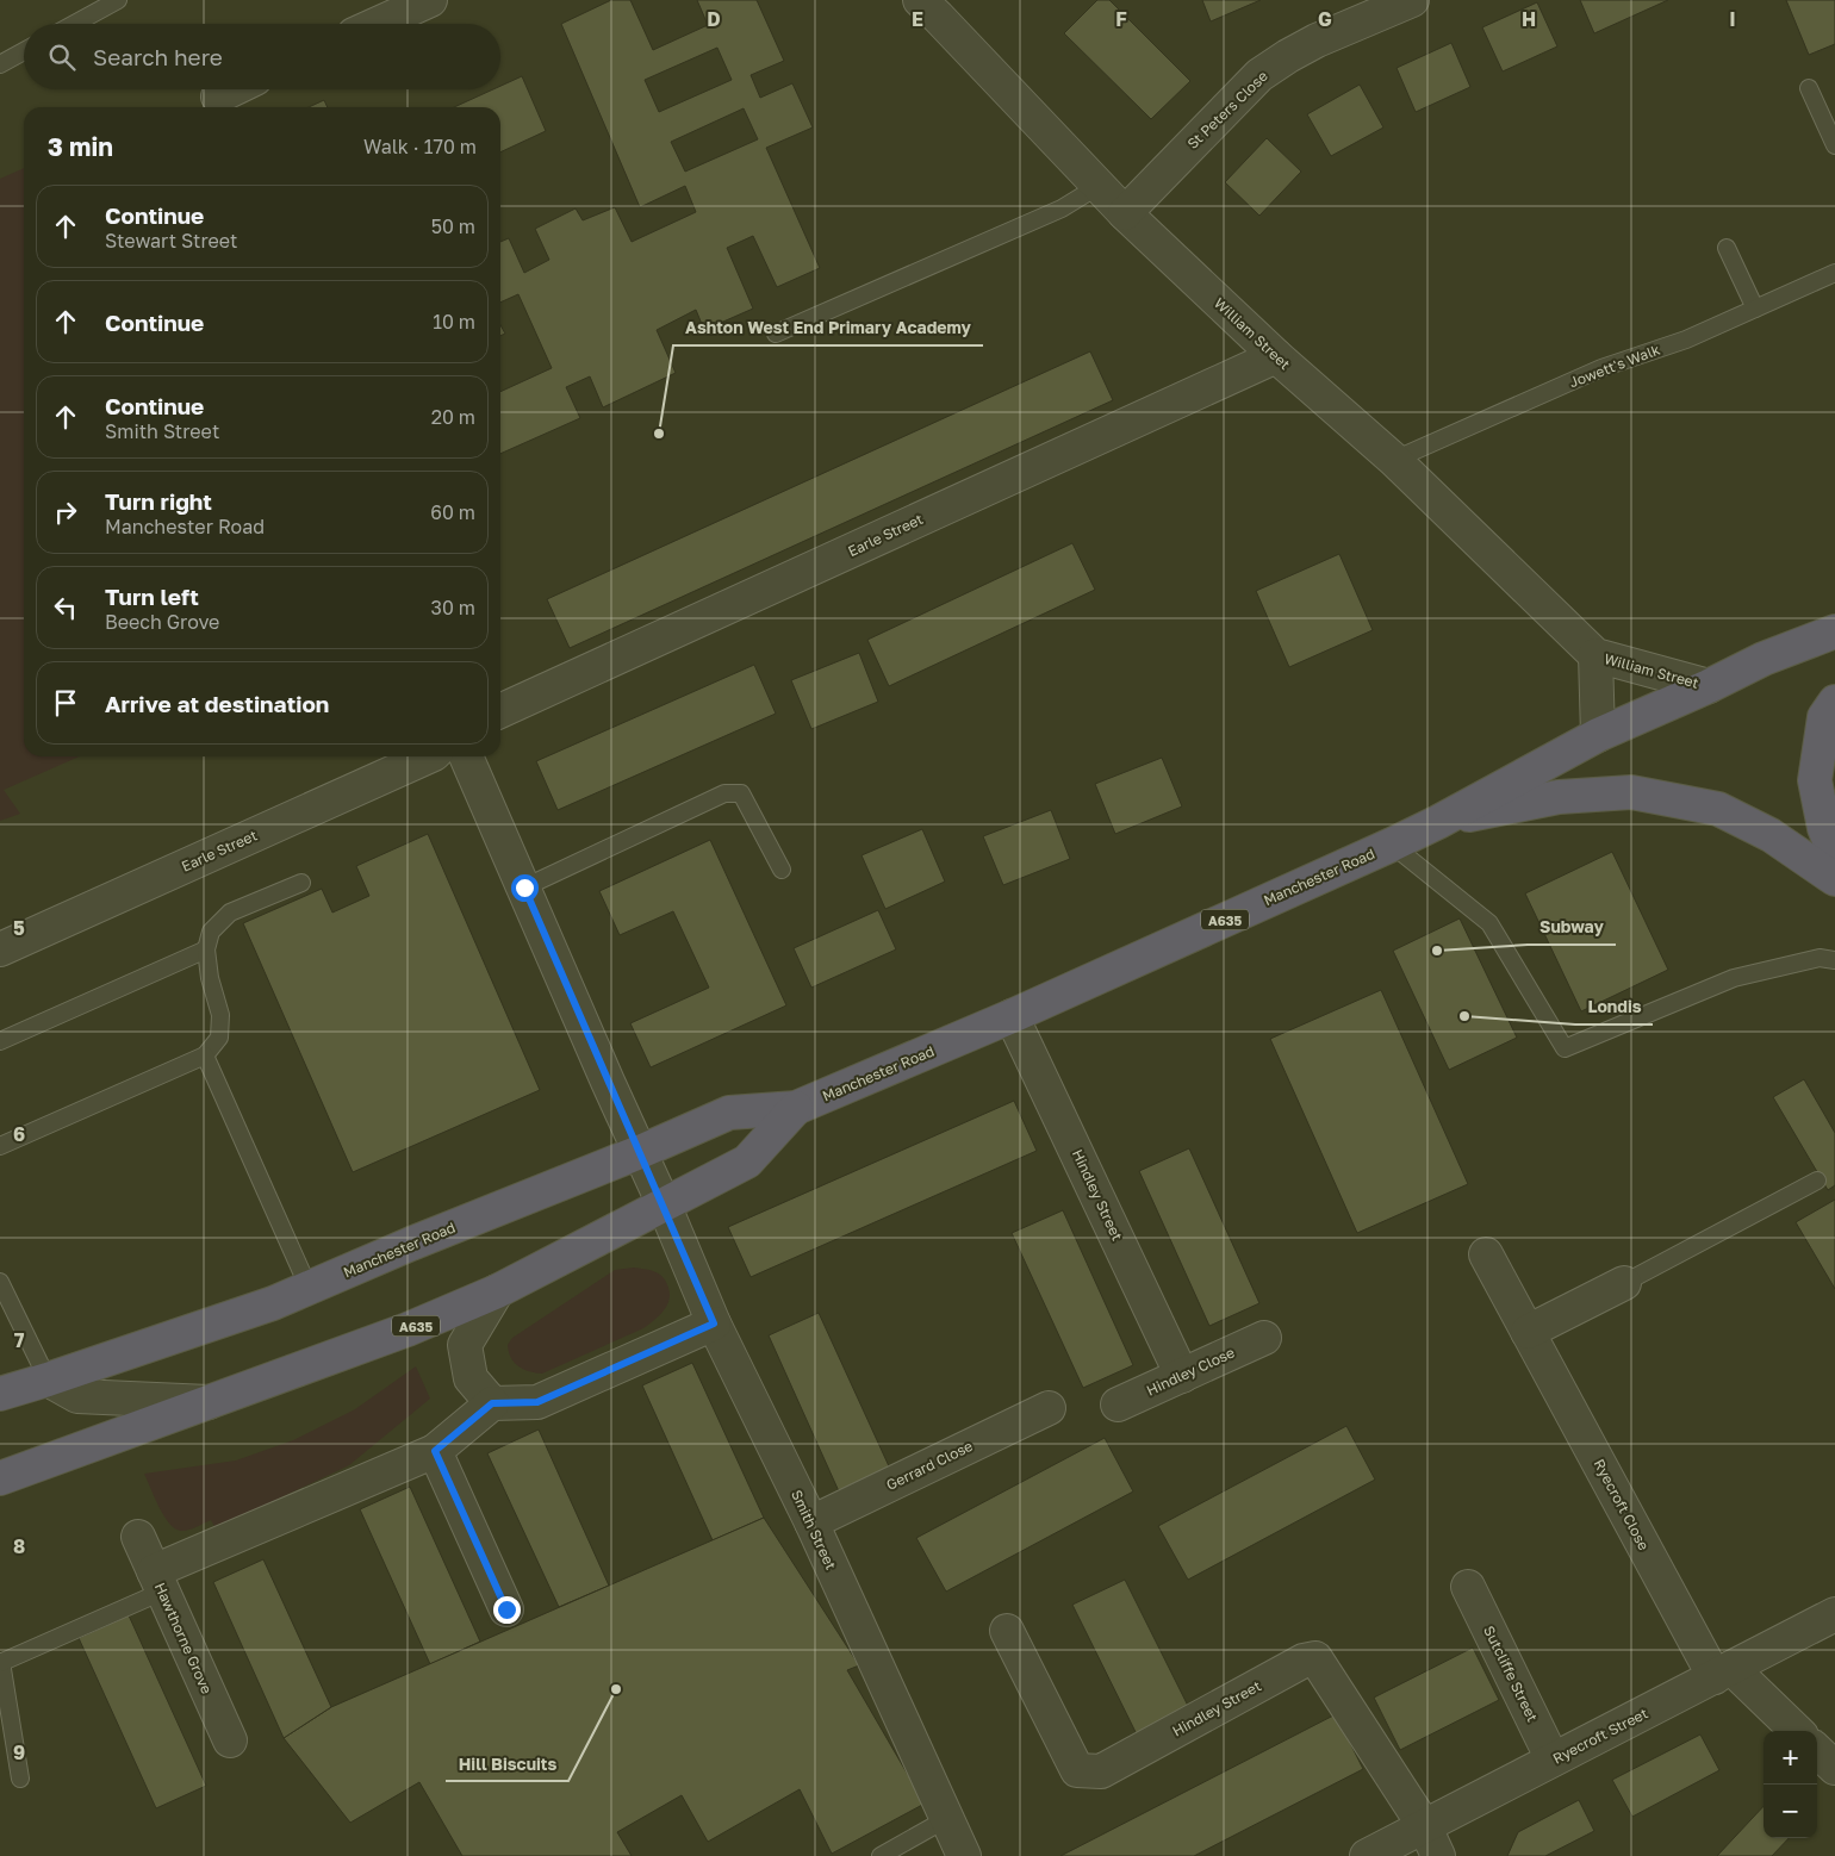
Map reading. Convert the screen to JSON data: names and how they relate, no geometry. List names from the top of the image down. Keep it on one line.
{"streets":{"highway":["Manchester Road","A635"],"street":["St Peters Close","William Street","Earle Street","Hindley Street","Hindley Close","Gerrard Close","Ryecroft Close","Smith Street","Hawthorne Grove","Sutcliffe Street","Ryecroft Street"],"lane":["Jowett's Walk"]},"crossings":[["St Peters Close","William Street"],["William Street","Jowett's Walk"],["William Street","Earle Street"],["William Street","Manchester Road"],["Manchester Road","A635"],["Manchester Road","Hindley Street"],["Manchester Road","Smith Street"],["Hindley Street","Hindley Close"],["Hindley Street","Ryecroft Street"],["Gerrard Close","Smith Street"],["Ryecroft Close","Ryecroft Street"],["Sutcliffe Street","Ryecroft Street"]],"places":["Ashton West End Primary Academy","Subway","Londis","Hill Biscuits"],"page":{"search":"Search here","heading":["3 min","Walk · 170 m"],"list":[["Continue","Stewart Street","50 m"],["Continue","10 m"],["Continue","Smith Street","20 m"],["Turn right","Manchester Road","60 m"],["Turn left","Beech Grove","30 m"],"Arrive at destination"],"map_buttons":["+","−"]},"grid":{"columns":["D","E","F","G","H","I"],"rows":["5","6","7","8","9"]}}
